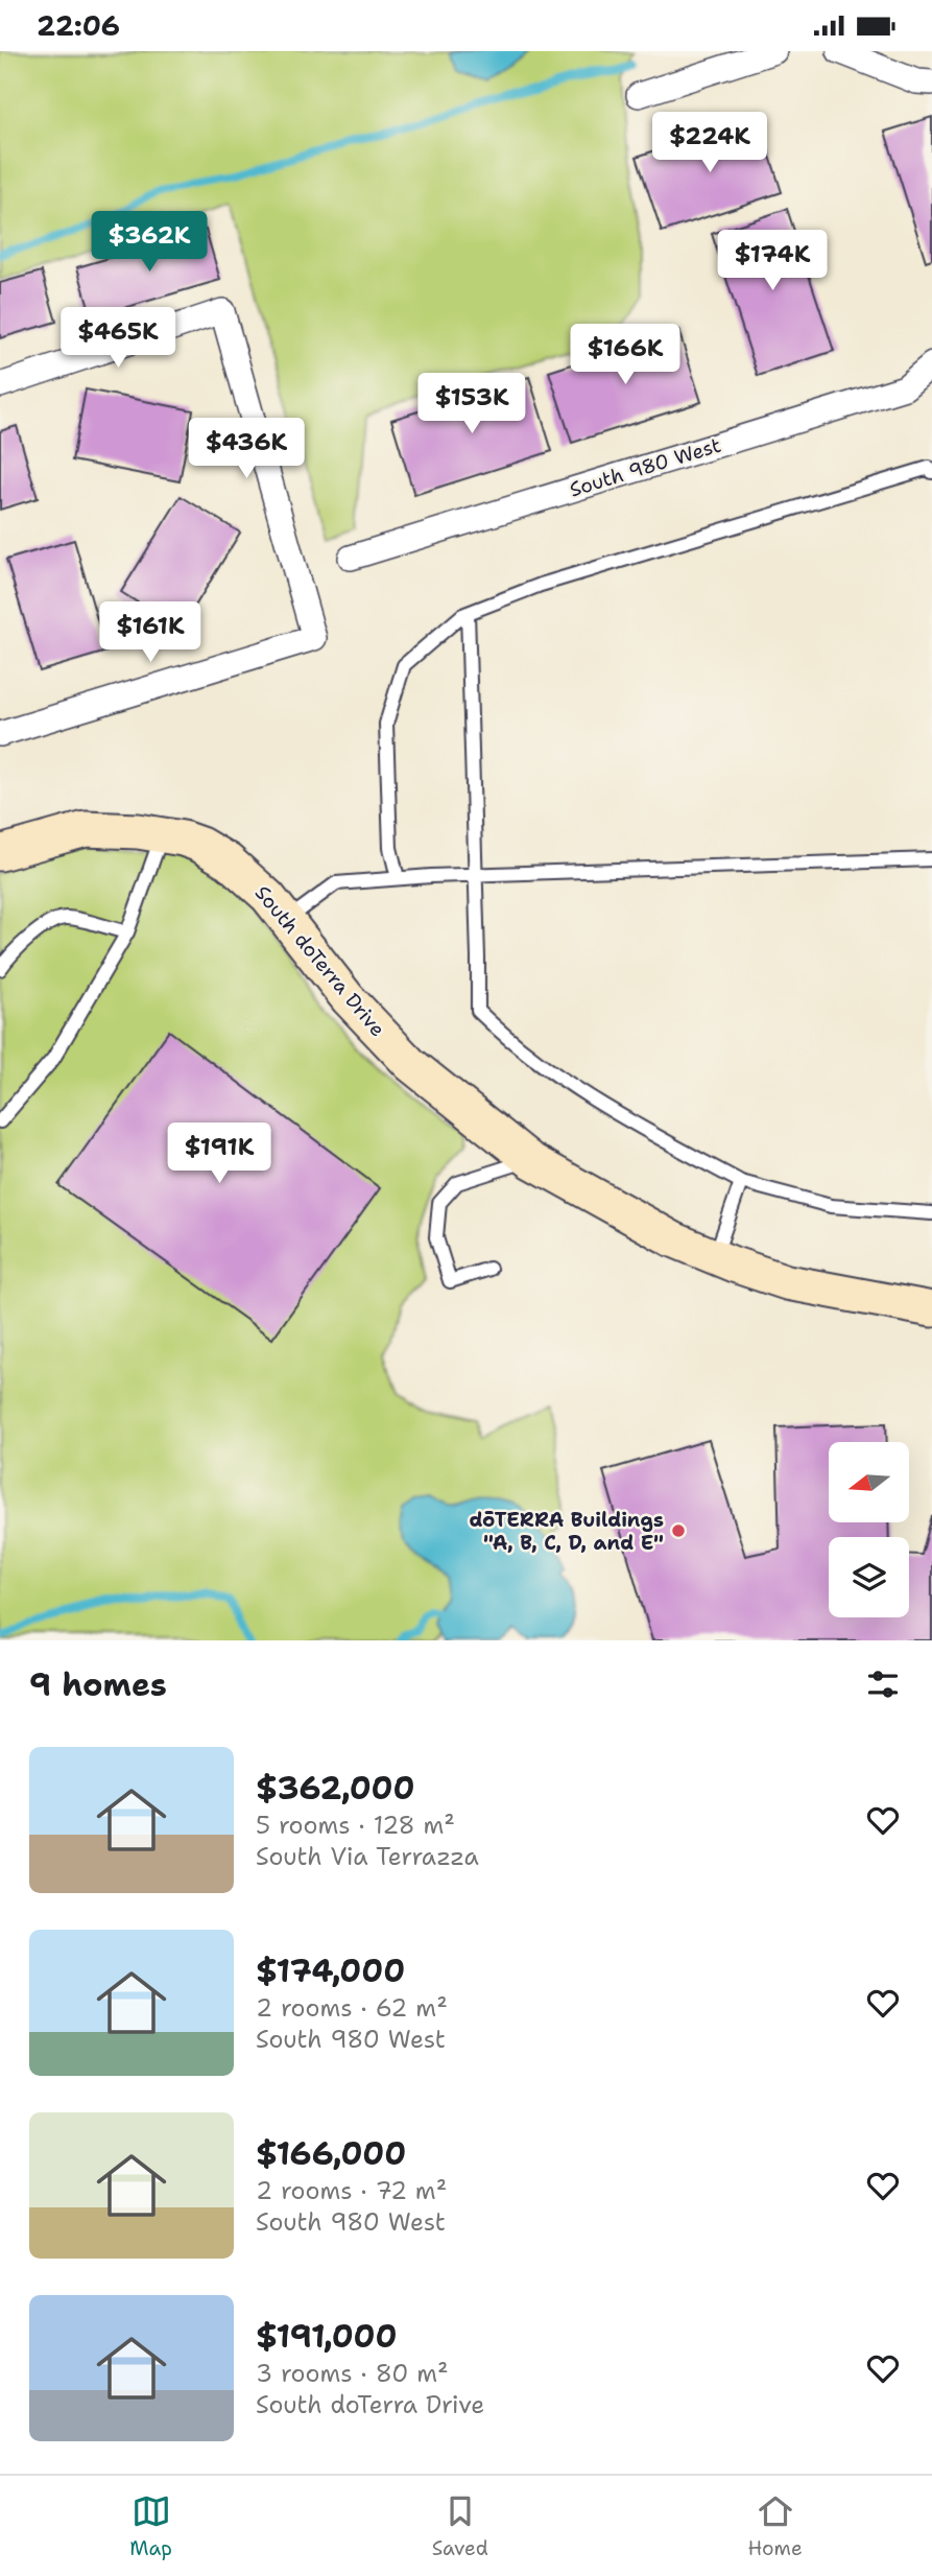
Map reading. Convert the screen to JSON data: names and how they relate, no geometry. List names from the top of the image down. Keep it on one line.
{"streets":{"street":["South 980 West","South doTerra Drive"]},"places":["dōTERRA Buildings \"A, B, C, D, and E\""],"north":"left","page":{"status":"22:06","price":["$224K","$362K","$174K","$465K","$166K","$153K","$436K","$161K","$191K"],"heading":"9 homes","list":[{"name":"$362,000","note":"5 rooms · 128 m² · South Via Terrazza"},{"name":"$174,000","note":"2 rooms · 62 m² · South 980 West"},{"name":"$166,000","note":"2 rooms · 72 m² · South 980 West"},{"name":"$191,000","note":"3 rooms · 80 m² · South doTerra Drive"}],"tabs":["Map","Saved","Home"]}}
